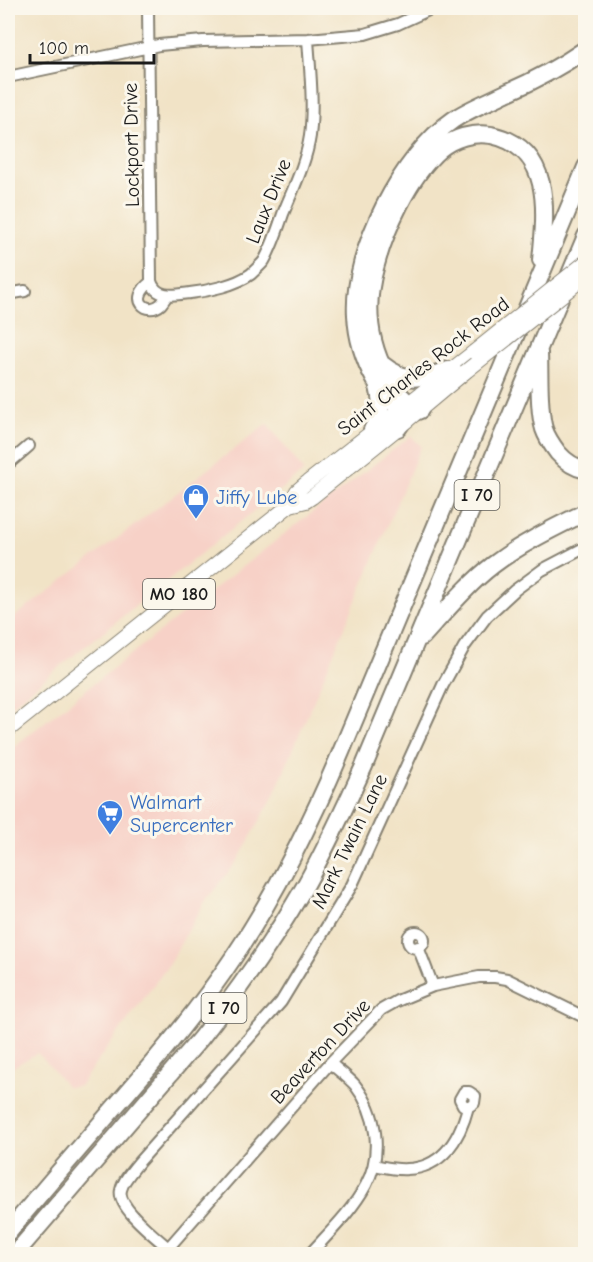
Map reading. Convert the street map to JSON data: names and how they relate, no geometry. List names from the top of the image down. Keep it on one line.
{"streets":{"highway":["I 70"],"main road":["Saint Charles Rock Road","MO 180"],"street":["Lockport Drive","Laux Drive","Mark Twain Lane","Beaverton Drive"]},"crossings":[["Lockport Drive","Laux Drive"],["Mark Twain Lane","Beaverton Drive"]],"places":{"shop":["Jiffy Lube"],"supermarket":["Walmart Supercenter"]},"scale_bar":"100 m"}
